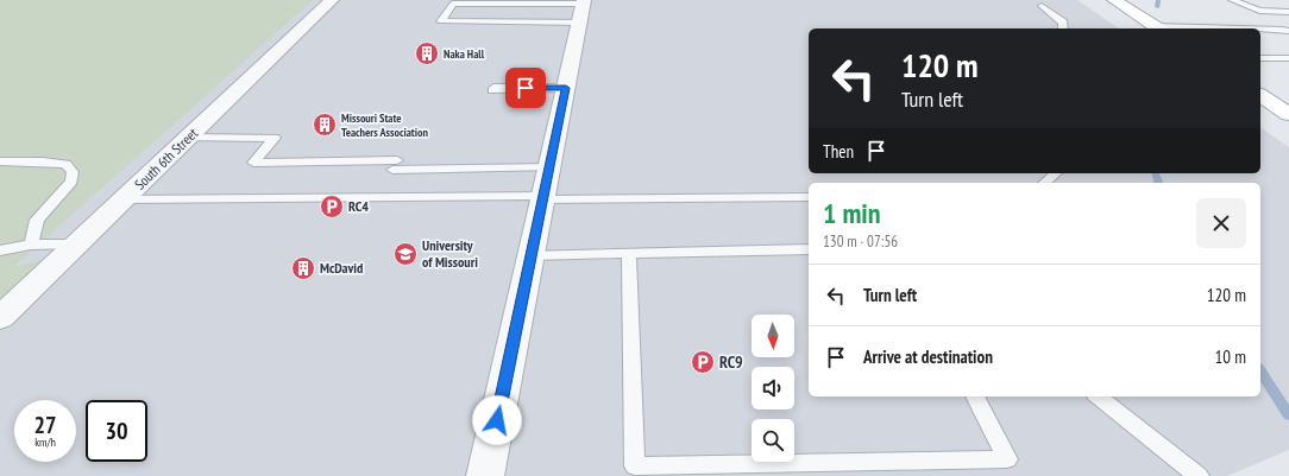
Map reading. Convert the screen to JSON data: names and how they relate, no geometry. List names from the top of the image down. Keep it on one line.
{"streets":{"street":["South 6th Street"]},"places":{"building":["Naka Hall","Missouri State Teachers Association","McDavid"],"parking":["RC4","RC9"],"school or university":["University of Missouri"]},"north":"bottom","page":{"turn":["120 m","Turn left"],"then":"Then","heading":["1 min","130 m · 07:56"],"list":[{"name":"Turn left","value":"120 m"},{"name":"Arrive at destination","value":"10 m"}],"speed":"27 km/h","limit":"30"}}
